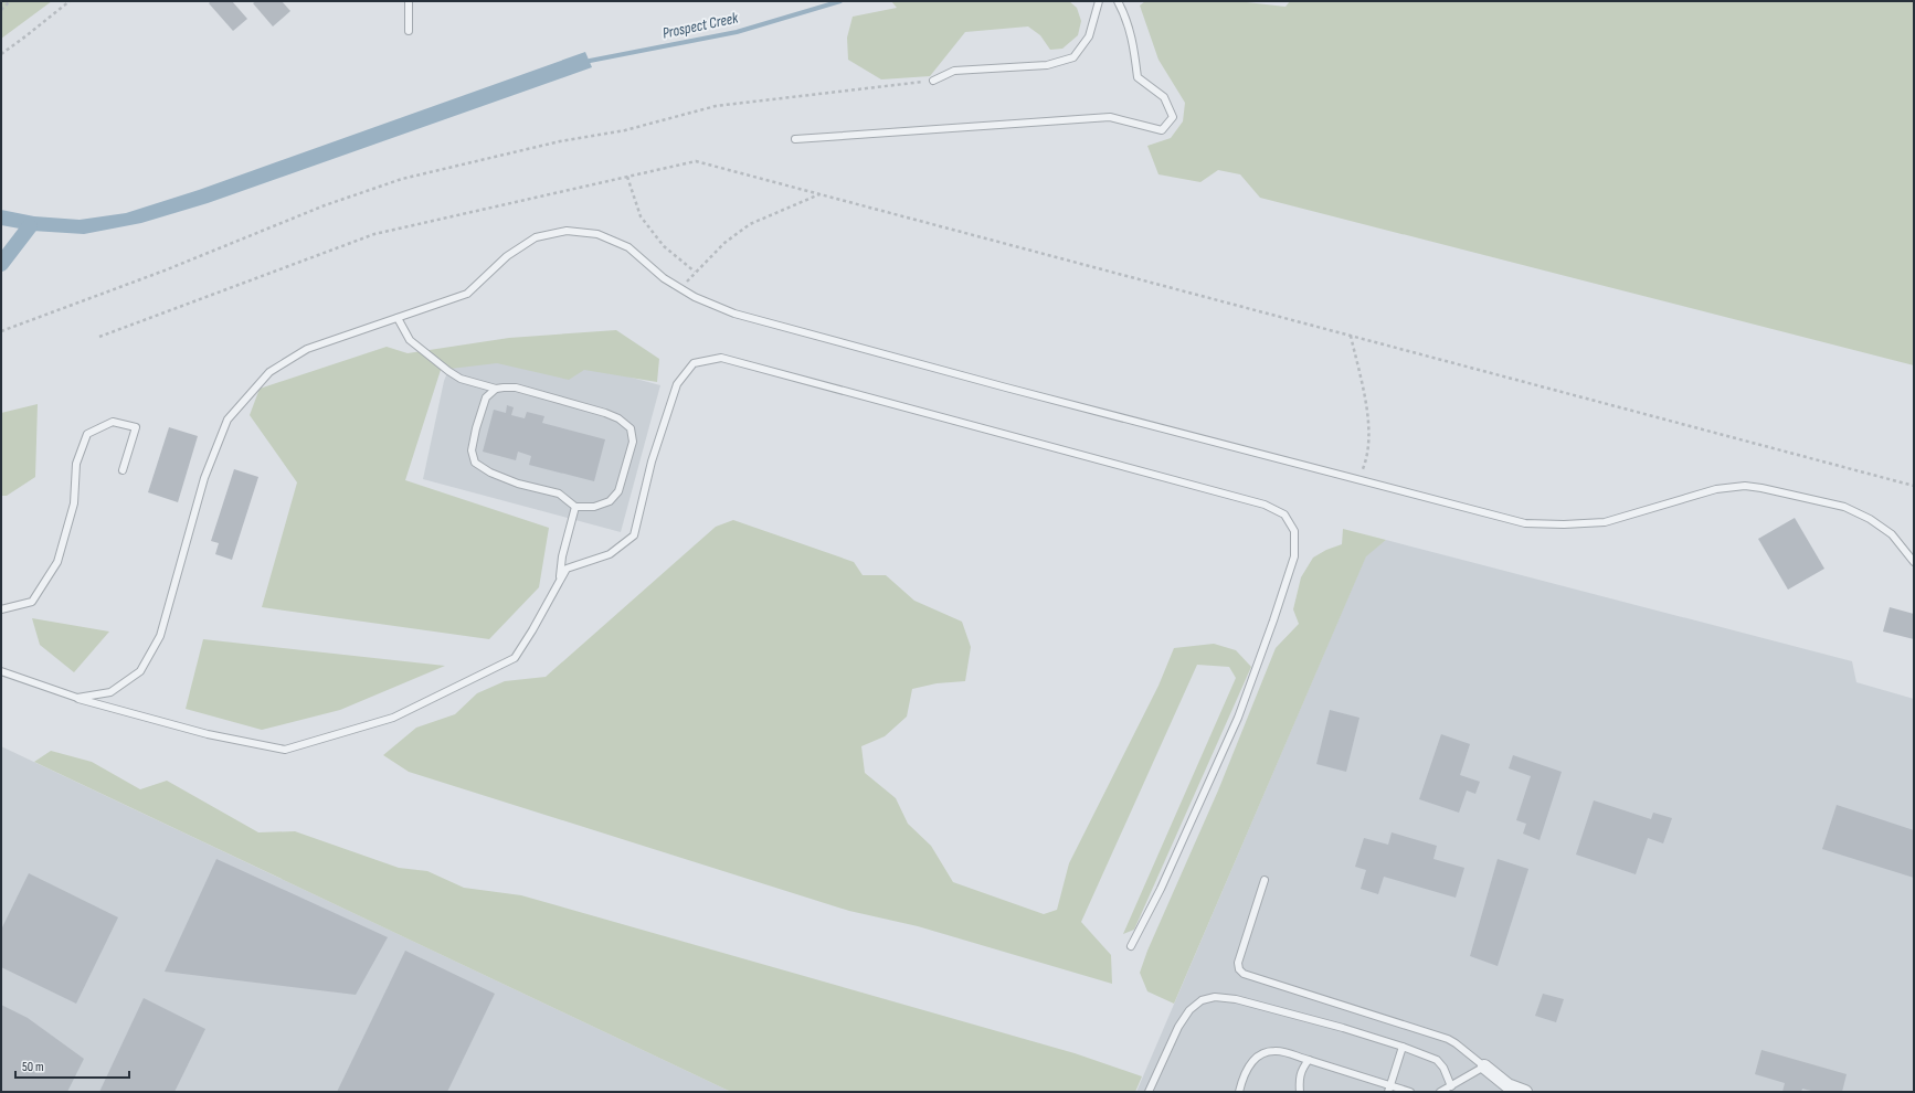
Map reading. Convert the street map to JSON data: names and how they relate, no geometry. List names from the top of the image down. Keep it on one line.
{"water":["Prospect Creek"],"scale_bar":"50 m"}
